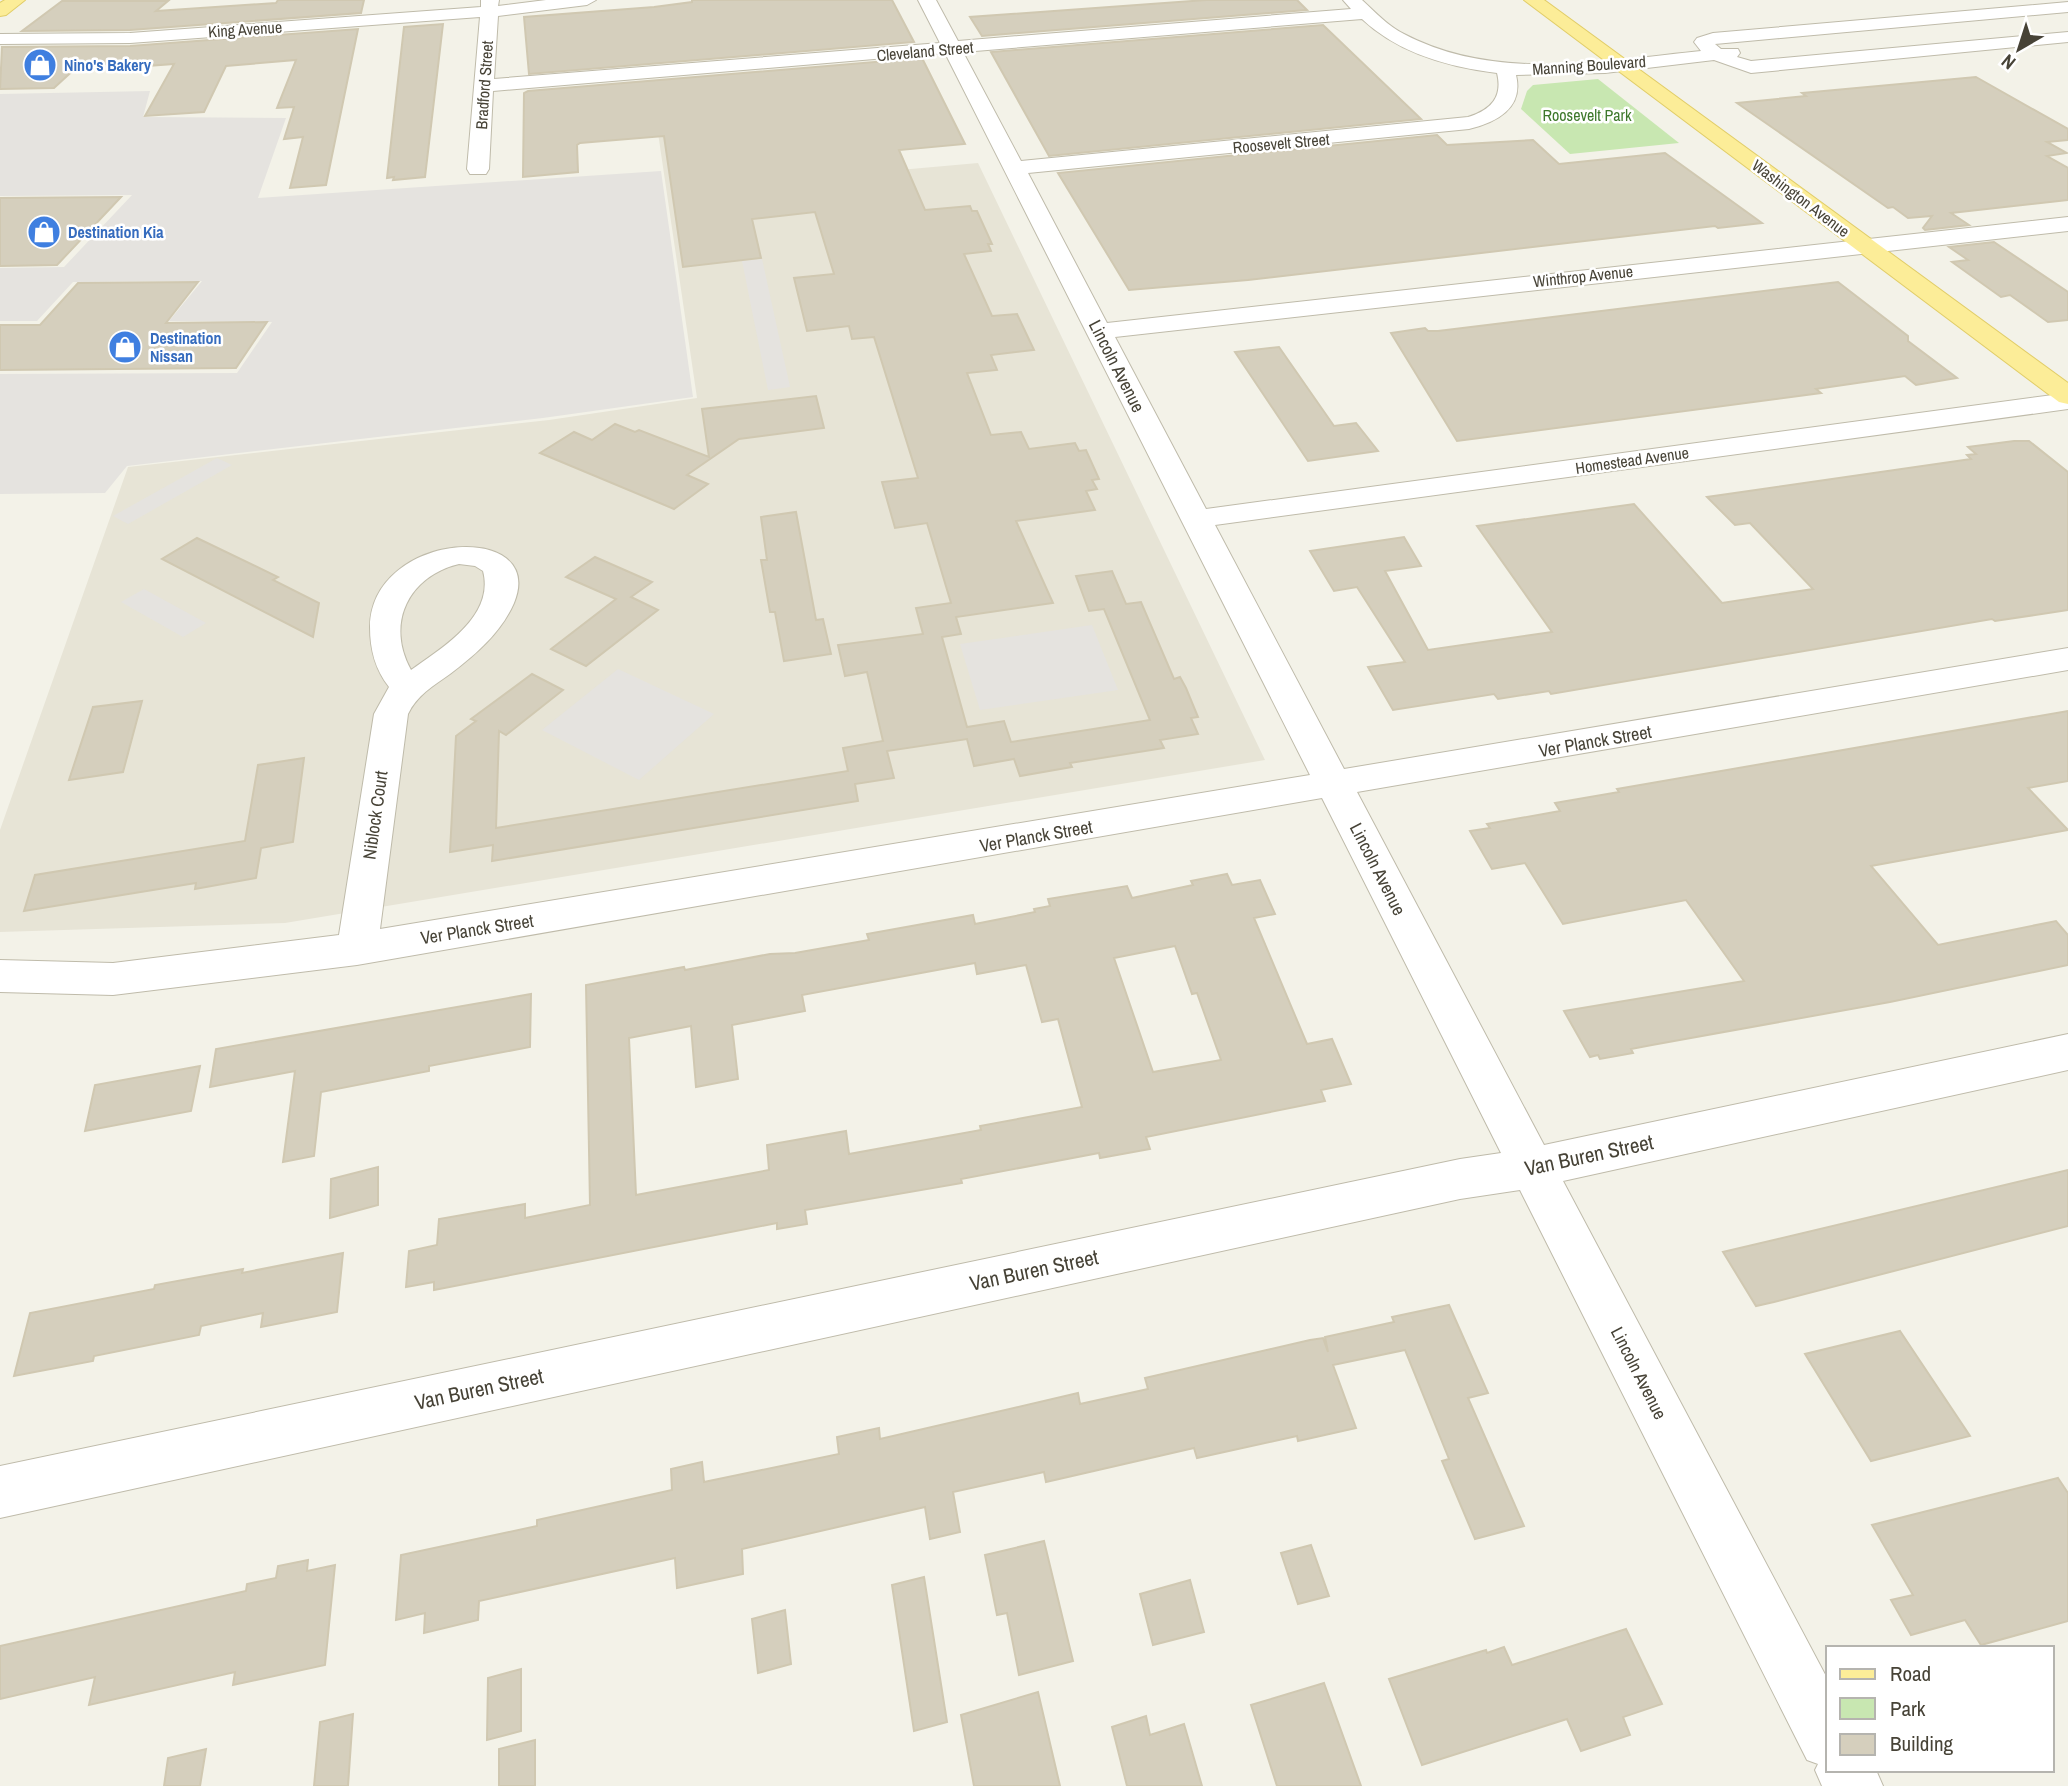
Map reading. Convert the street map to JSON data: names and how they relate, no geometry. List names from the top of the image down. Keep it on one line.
{"streets":{"main road":["Washington Avenue"],"street":["King Avenue","Cleveland Street","Manning Boulevard","Bradford Street","Roosevelt Street","Winthrop Avenue","Lincoln Avenue","Homestead Avenue","Ver Planck Street","Niblock Court","Van Buren Street"]},"crossings":[["King Avenue","Bradford Street"],["Cleveland Street","Manning Boulevard"],["Cleveland Street","Bradford Street"],["Cleveland Street","Lincoln Avenue"],["Manning Boulevard","Roosevelt Street"],["Manning Boulevard","Washington Avenue"],["Roosevelt Street","Lincoln Avenue"],["Washington Avenue","Winthrop Avenue"],["Washington Avenue","Homestead Avenue"],["Winthrop Avenue","Lincoln Avenue"],["Lincoln Avenue","Homestead Avenue"],["Lincoln Avenue","Ver Planck Street"],["Lincoln Avenue","Van Buren Street"],["Ver Planck Street","Niblock Court"]],"parks":["Roosevelt Park"],"places":{"shop":["Nino's Bakery","Destination Kia","Destination Nissan"]},"legend":["Road","Park","Building"],"north":"bottom left"}
